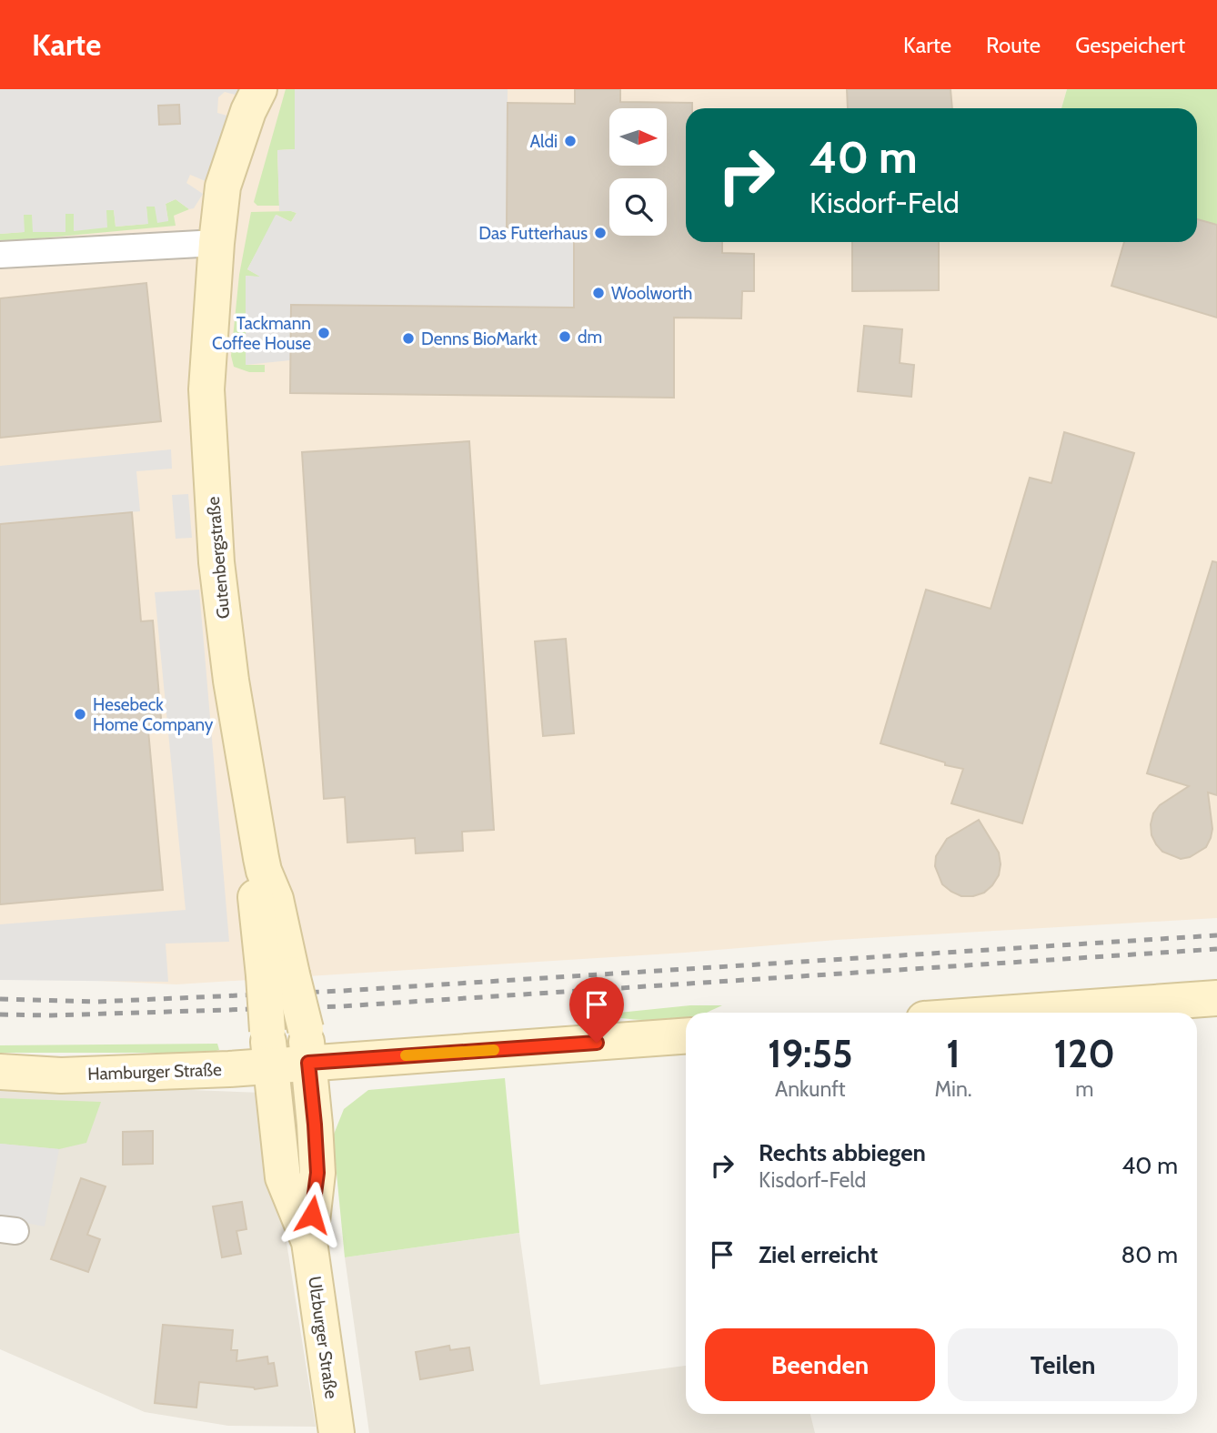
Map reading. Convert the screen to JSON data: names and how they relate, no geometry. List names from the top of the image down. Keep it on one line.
{"streets":{"main road":["Gutenbergstraße","Hamburger Straße","Ulzburger Straße"]},"crossings":[["Gutenbergstraße","Hamburger Straße"],["Gutenbergstraße","Ulzburger Straße"],["Hamburger Straße","Ulzburger Straße"]],"places":["Aldi","Das Futterhaus","Woolworth","Tackmann Coffee House","dm","Denns BioMarkt","Hesebeck Home Company"],"north":"right","page":{"header":"Karte","nav":["Karte","Route","Gespeichert"],"turn":["40 m","Kisdorf-Feld"],"eta":["19:55","Ankunft","1","Min.","120","m"],"list":[{"name":"Rechts abbiegen","note":"Kisdorf-Feld","value":"40 m"},{"name":"Ziel erreicht","value":"80 m"}],"buttons":["Beenden","Teilen"]}}
